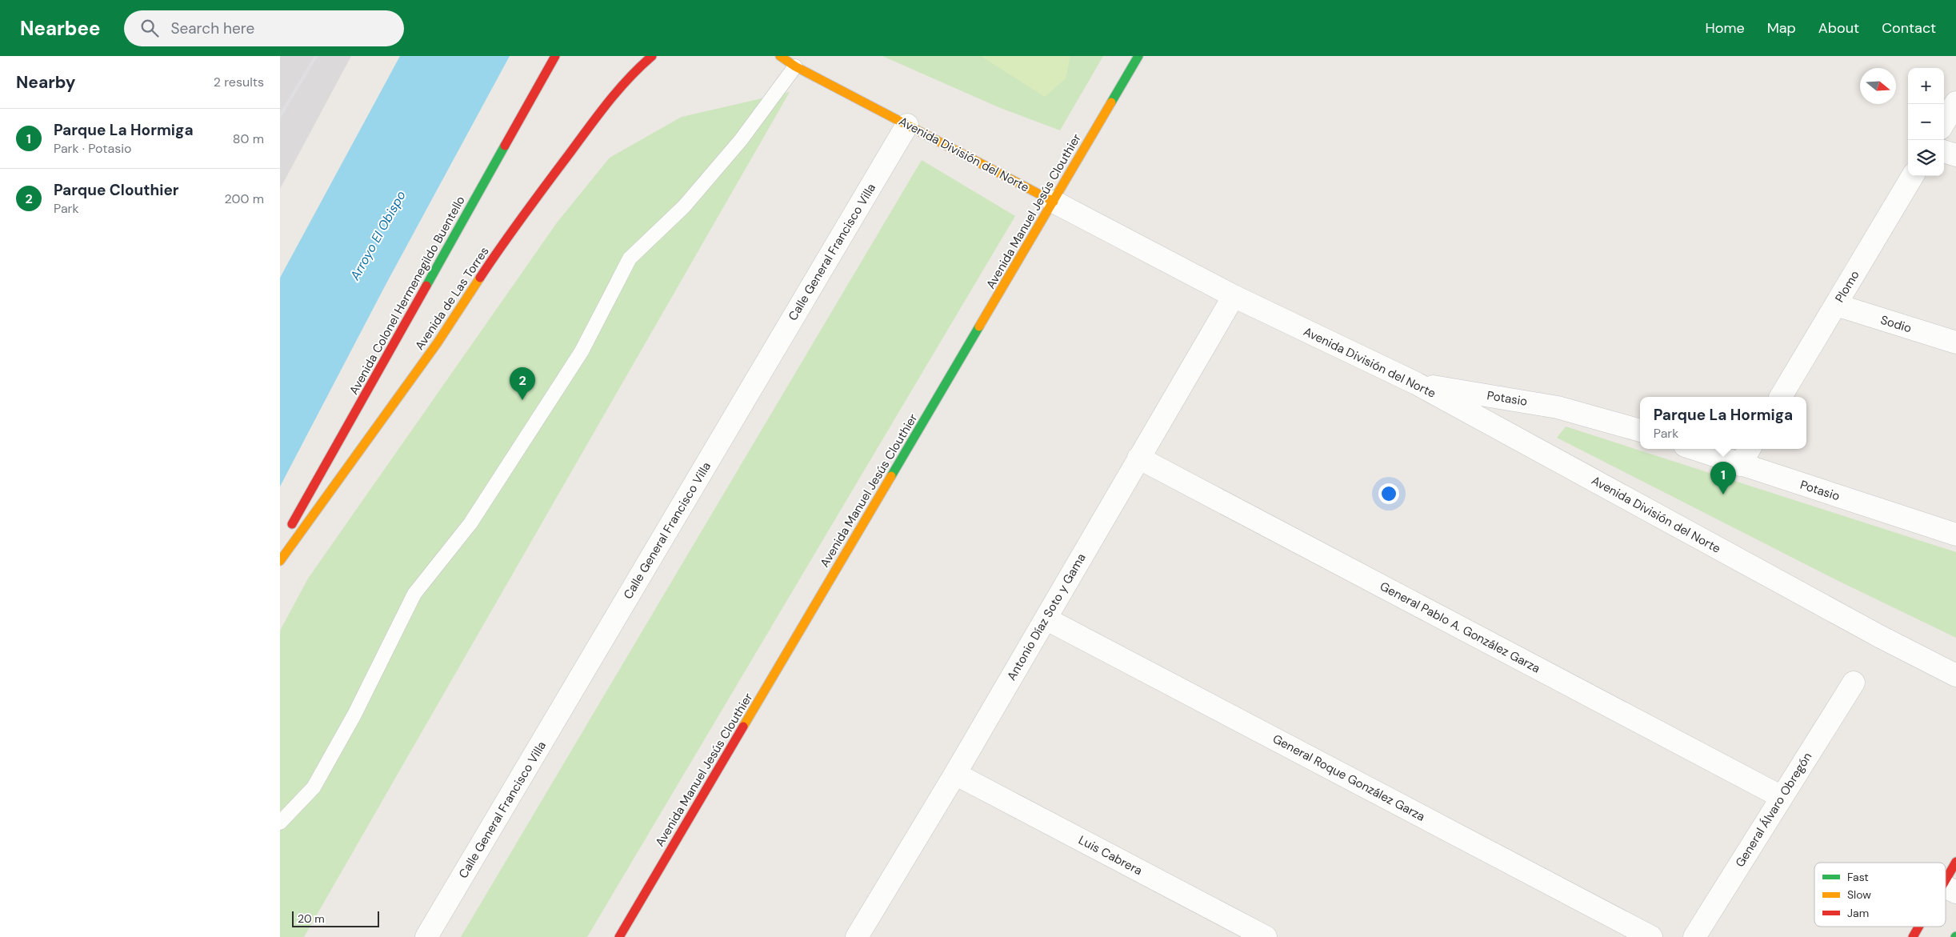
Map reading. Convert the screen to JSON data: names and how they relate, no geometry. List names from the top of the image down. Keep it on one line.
{"streets":{"street":["Avenida División del Norte","Avenida Manuel Jesús Clouthier","Calle General Francisco Villa","Plomo","Avenida Colonel Hermenegildo Buentello","Avenida de Las Torres","Sodio","Potasio","Antonio Díaz Soto y Gama","General Pablo A. González Garza","General Roque González Garza","General Álvaro Obregón","Luis Cabrera"]},"crossings":[["Avenida División del Norte","Avenida Manuel Jesús Clouthier"],["Avenida División del Norte","Calle General Francisco Villa"],["Avenida División del Norte","Potasio"],["Avenida División del Norte","Antonio Díaz Soto y Gama"],["Plomo","Sodio"],["Antonio Díaz Soto y Gama","General Pablo A. González Garza"],["Antonio Díaz Soto y Gama","General Roque González Garza"],["Antonio Díaz Soto y Gama","Luis Cabrera"],["General Pablo A. González Garza","General Álvaro Obregón"]],"water":["Arroyo El Obispo"],"legend":["Fast","Slow","Jam"],"scale_bar":"20 m","north":"right","page":{"header":"Nearbee","search":"Search here","nav":["Home","Map","About","Contact"],"heading":["Nearby","2 results"],"map_buttons":["+","−"],"list":[{"mark":"1","name":"Parque La Hormiga","note":"Park · Potasio","value":"80 m"},{"mark":"2","name":"Parque Clouthier","note":"Park","value":"200 m"}],"pins":["2","1"],"popup":["Parque La Hormiga","Park"],"scale":"20 m"}}
